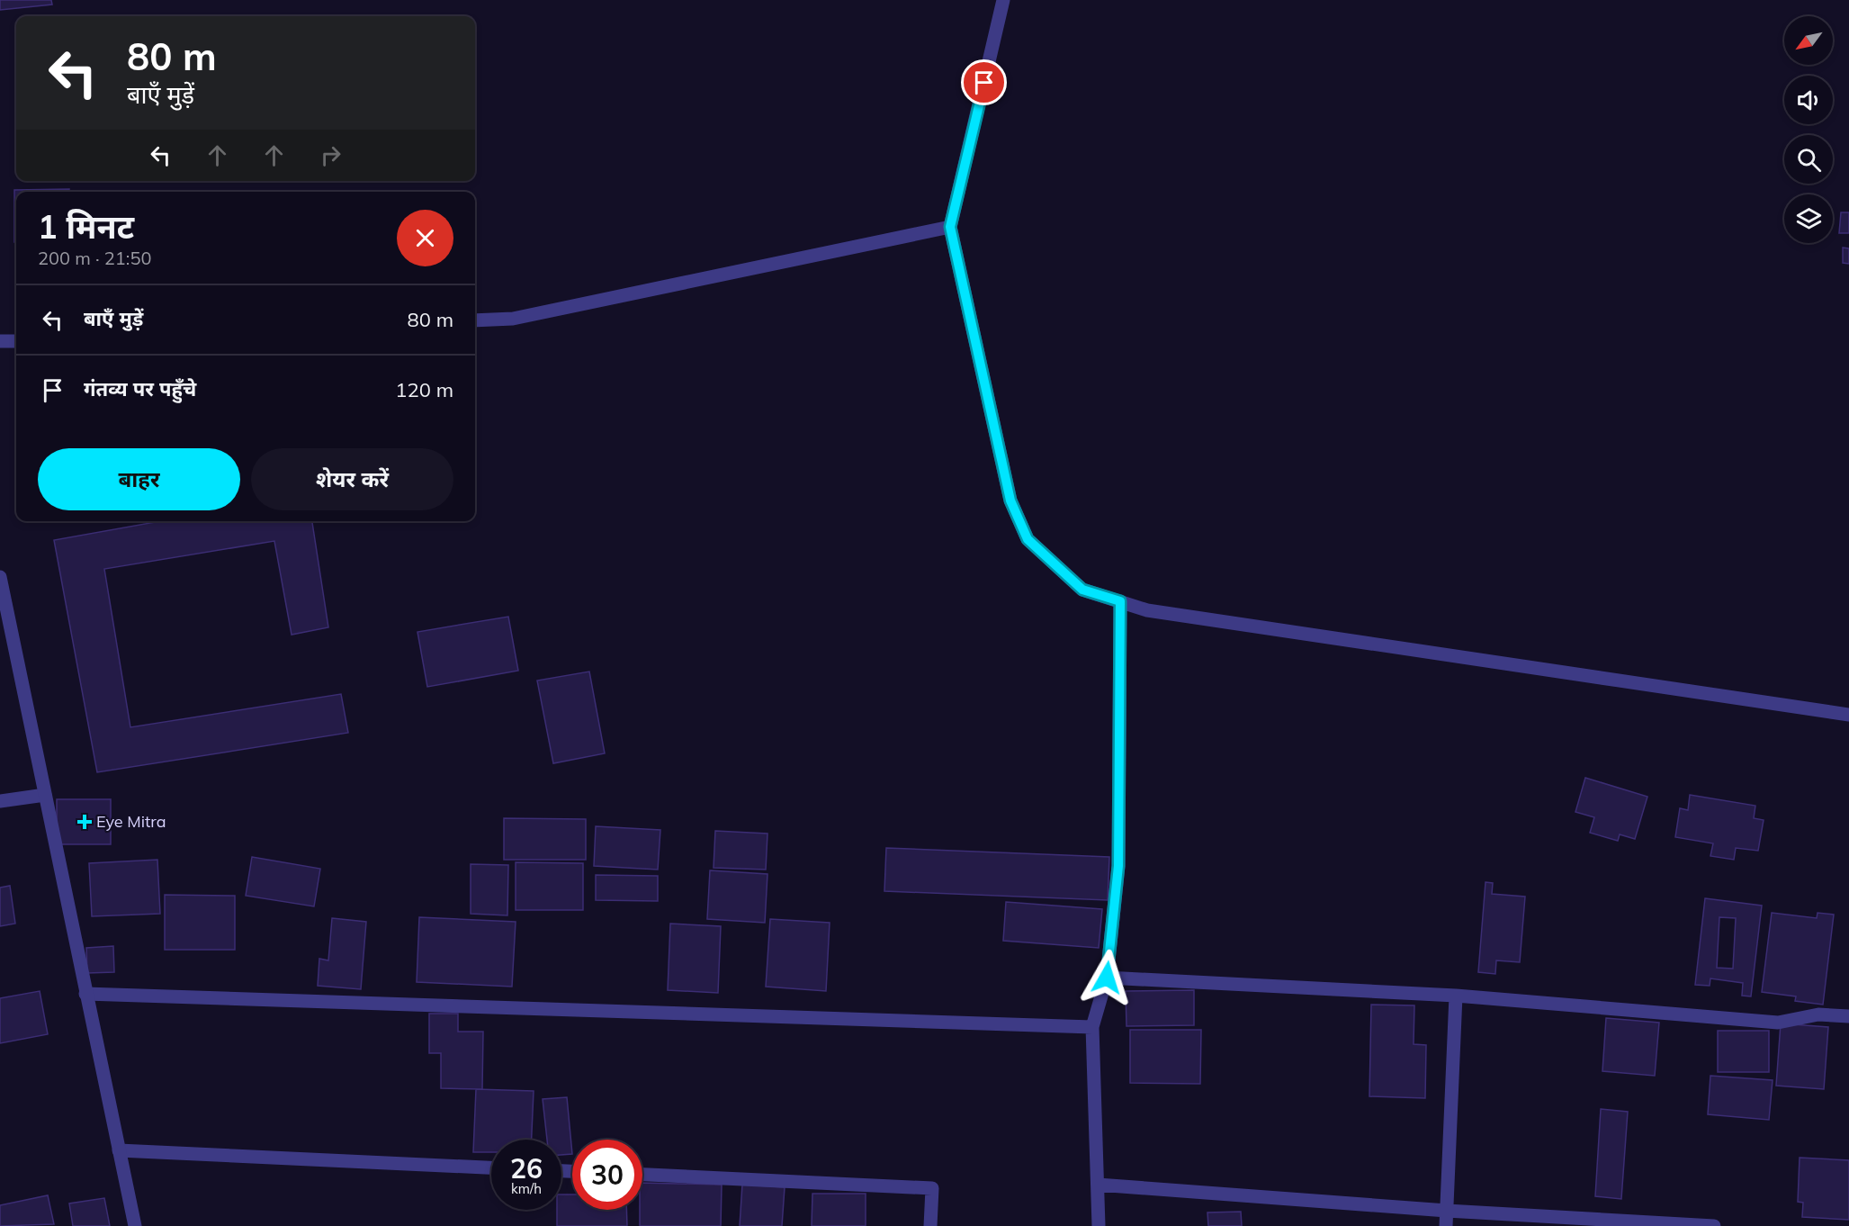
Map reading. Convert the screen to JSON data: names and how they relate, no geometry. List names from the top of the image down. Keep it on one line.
{"places":{"health":["Eye Mitra"]},"north":"bottom left","page":{"turn":["80 m","बाएँ मुड़ें"],"heading":["1 मिनट","200 m · 21:50"],"list":[{"name":"बाएँ मुड़ें","value":"80 m"},{"name":"गंतव्य पर पहुँचे","value":"120 m"}],"buttons":["बाहर","शेयर करें"],"speed":"26 km/h","limit":"30"}}
